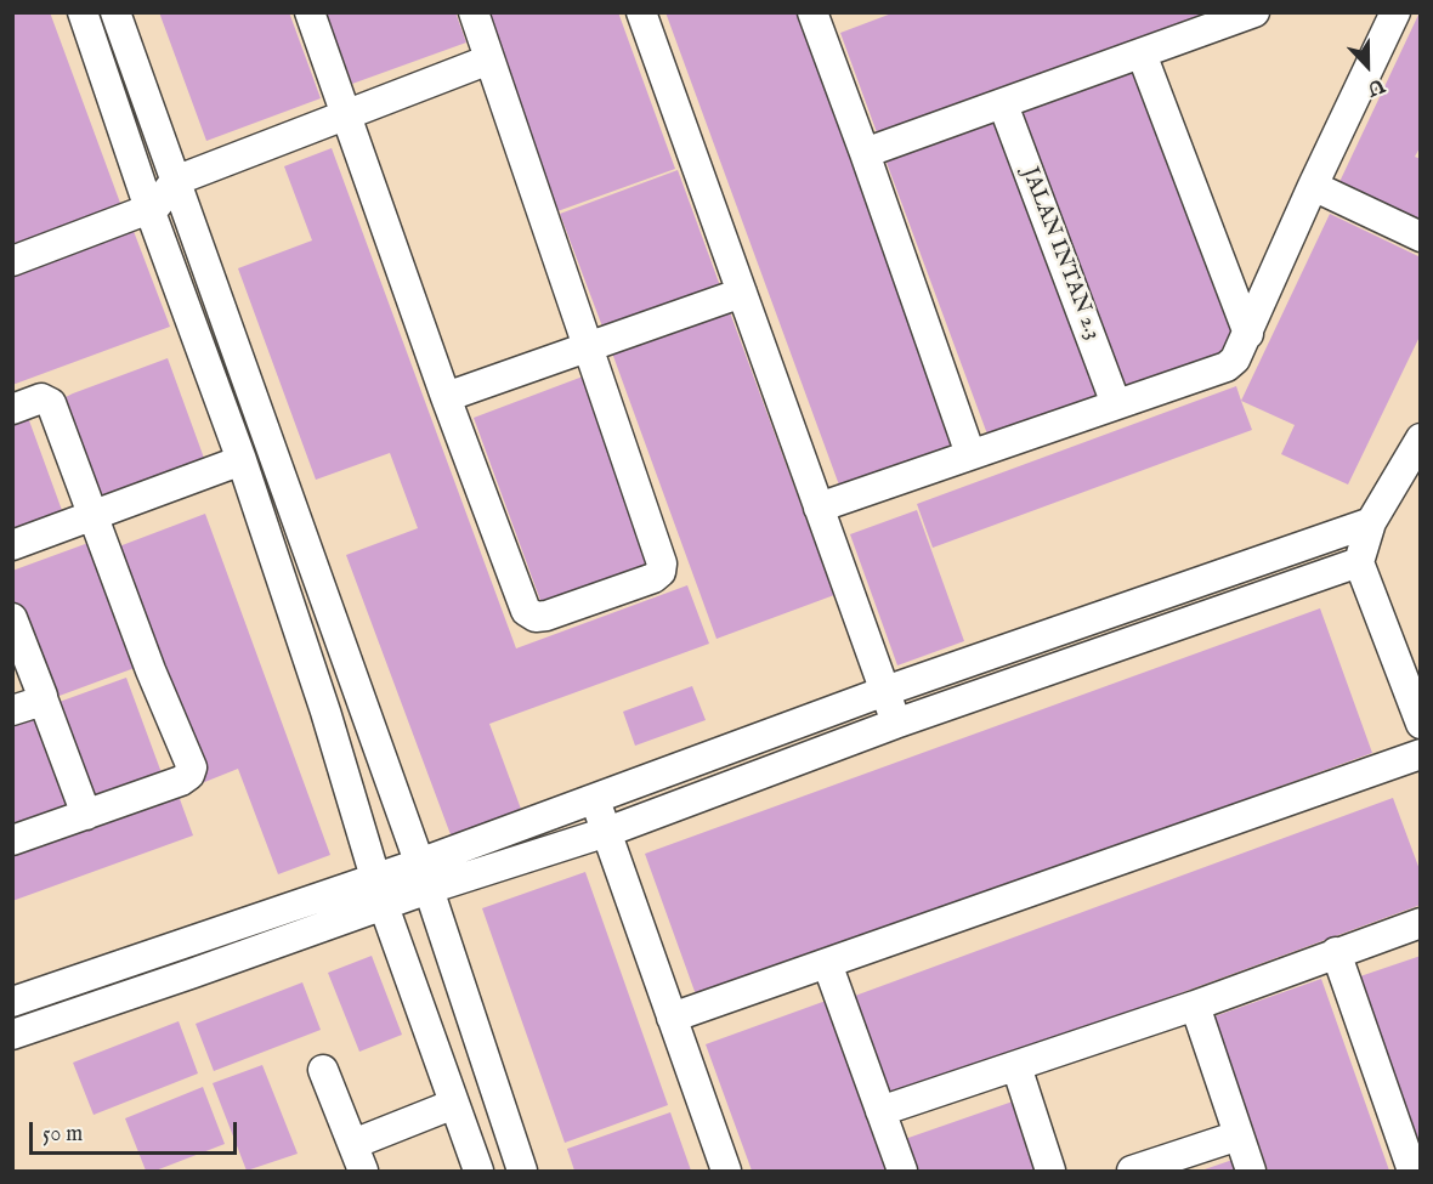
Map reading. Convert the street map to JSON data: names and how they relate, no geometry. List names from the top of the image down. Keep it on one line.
{"streets":{"street":["JALAN INTAN 2.3"]},"scale_bar":"50 m","north":"bottom"}
